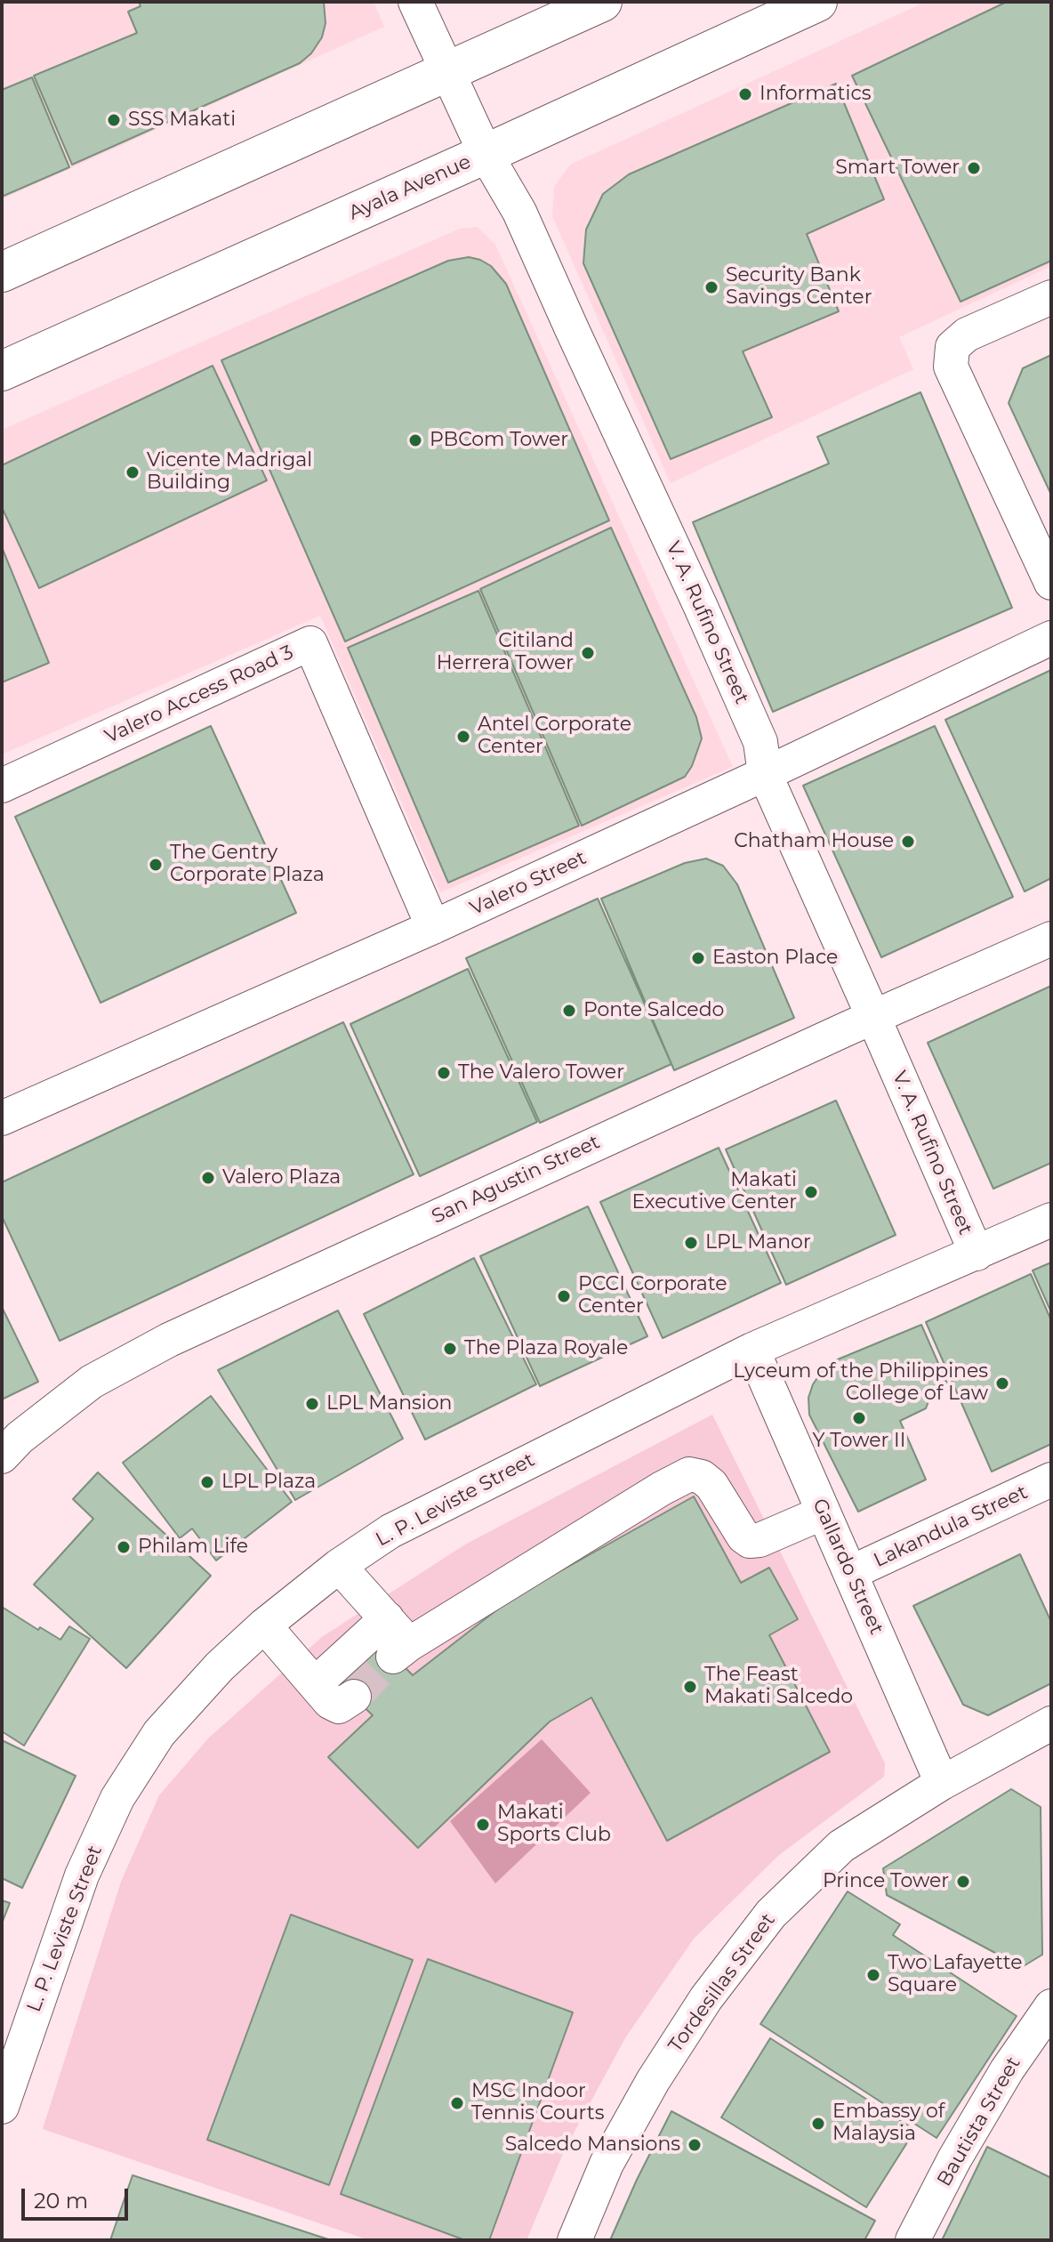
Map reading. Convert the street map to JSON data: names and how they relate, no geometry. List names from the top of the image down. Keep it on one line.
{"streets":{"main road":["Ayala Avenue"],"street":["V. A. Rufino Street","Valero Access Road 3","Valero Street","San Agustin Street","L. P. Leviste Street","Lakandula Street","Gallardo Street","Tordesillas Street","Bautista Street"]},"crossings":[["Ayala Avenue","V. A. Rufino Street"],["V. A. Rufino Street","Valero Street"],["V. A. Rufino Street","San Agustin Street"],["V. A. Rufino Street","L. P. Leviste Street"],["Valero Access Road 3","Valero Street"],["L. P. Leviste Street","Gallardo Street"],["Lakandula Street","Gallardo Street"],["Gallardo Street","Tordesillas Street"]],"places":["Informatics","SSS Makati","Smart Tower","Security Bank Savings Center","PBCom Tower","Vicente Madrigal Building","Citiland Herrera Tower","Antel Corporate Center","Chatham House","The Gentry Corporate Plaza","Easton Place","Ponte Salcedo","The Valero Tower","Valero Plaza","Makati Executive Center","LPL Manor","PCCI Corporate Center","The Plaza Royale","Lyceum of the Philippines College of Law","LPL Mansion","Y Tower II","LPL Plaza","Philam Life","The Feast Makati Salcedo","Makati Sports Club","Prince Tower","Two Lafayette Square","MSC Indoor Tennis Courts","Embassy of Malaysia","Salcedo Mansions"],"scale_bar":"20 m"}
